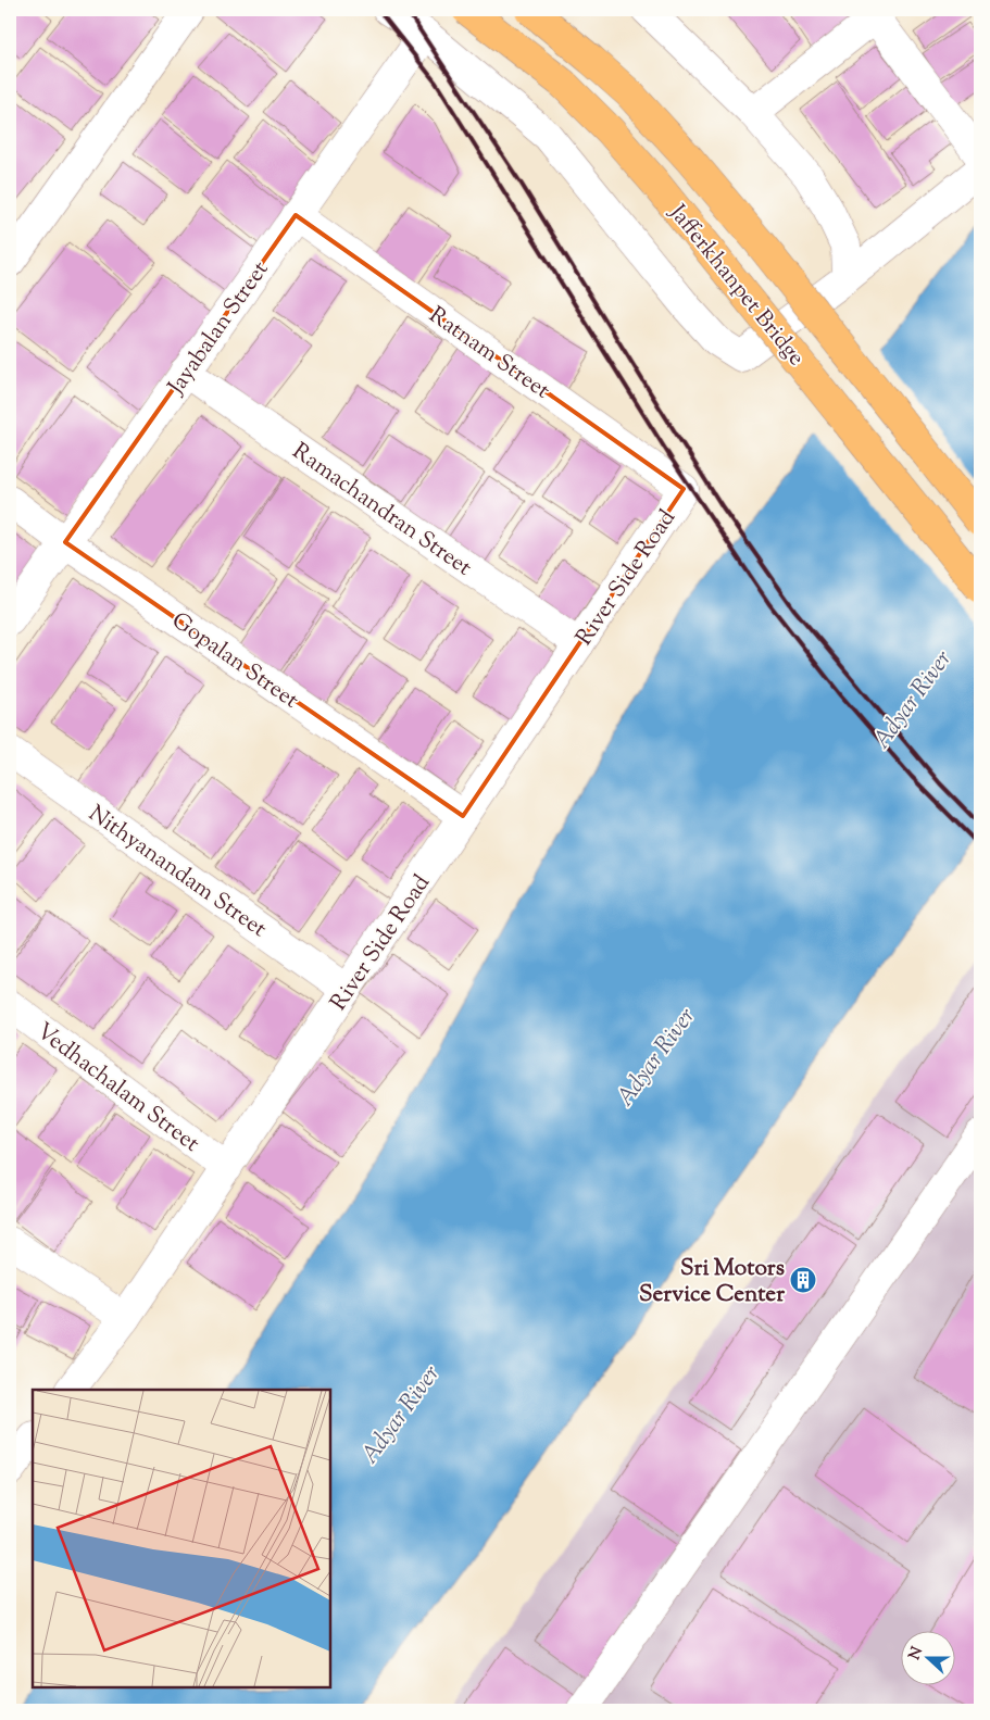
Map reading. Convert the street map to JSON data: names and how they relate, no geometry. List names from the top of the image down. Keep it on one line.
{"streets":{"main road":["Jafferkhanpet Bridge"],"street":["Jayabalan Street","Ratnam Street","Ramachandran Street","River Side Road","Gopalan Street","Nithyanandam Street","Vedhachalam Street"]},"crossings":[["Jayabalan Street","Ratnam Street"],["Jayabalan Street","Ramachandran Street"],["Jayabalan Street","Gopalan Street"],["Ratnam Street","River Side Road"],["Ramachandran Street","River Side Road"],["River Side Road","Gopalan Street"],["River Side Road","Nithyanandam Street"],["River Side Road","Vedhachalam Street"]],"water":["Adyar River"],"places":{"building":["Sri Motors Service Center"]},"north":"left"}
